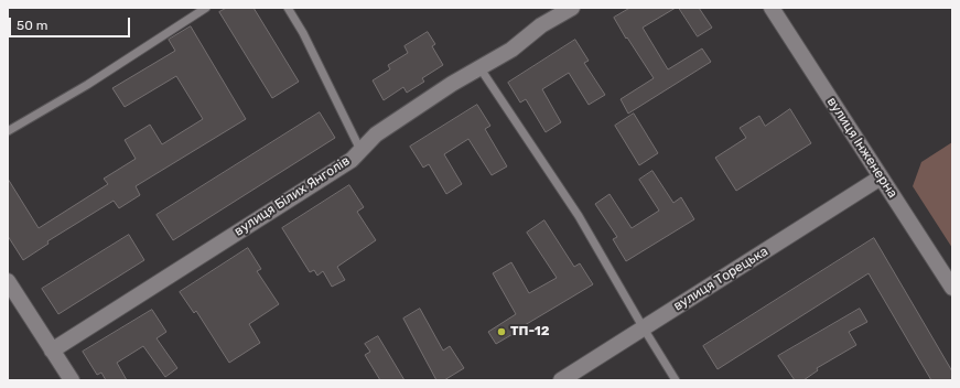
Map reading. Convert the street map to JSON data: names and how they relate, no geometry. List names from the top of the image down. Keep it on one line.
{"streets":{"street":["вулиця Інженерна","вулиця Білих Янголів","вулиця Торецька"]},"crossings":[["вулиця Інженерна","вулиця Торецька"]],"places":["ТП-12"],"scale_bar":"50 m"}
